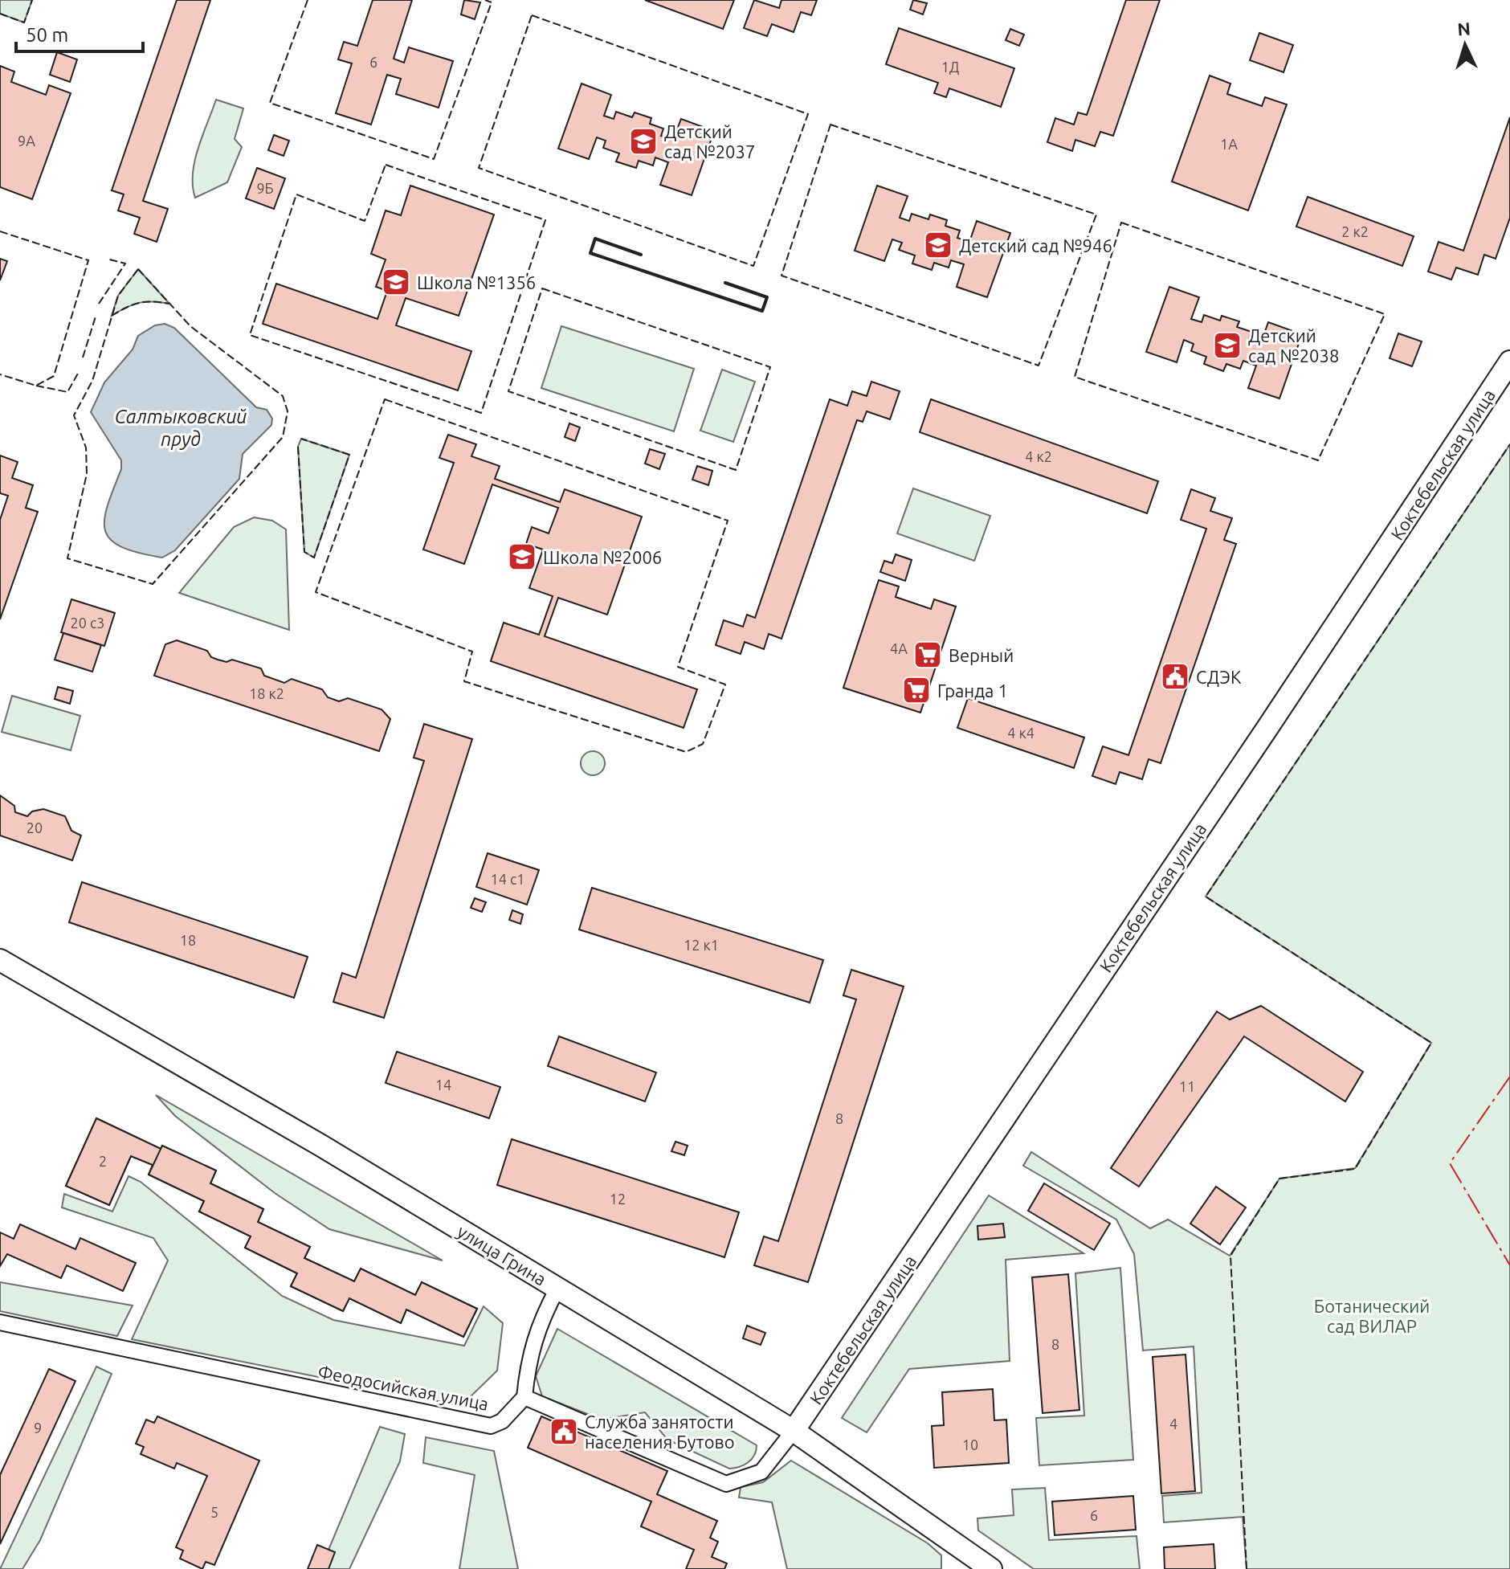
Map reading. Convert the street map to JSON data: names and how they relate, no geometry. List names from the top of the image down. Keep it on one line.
{"streets":{"street":["Коктебельская улица","улица Грина","Феодосийская улица"]},"crossings":[["Коктебельская улица","улица Грина"]],"water":["Салтыковский пруд"],"parks":["Ботанический сад ВИЛАР"],"places":{"school or university":["Детский сад №2037","Детский сад №946","Школа №1356","Детский сад №2038","Школа №2006"],"supermarket":["Верный","Гранда 1"],"public building":["СДЭК","Служба занятости населения Бутово"]},"house_numbers":["6","1Д","9А","1А","9Б","2 к2","4 к2","20 с3","4А","18 к2","4 к4","20","14 с1","18","12 к1","14","11","8","2","12","8","4","9","10","5","6"],"scale_bar":"50 m","north":"top"}
